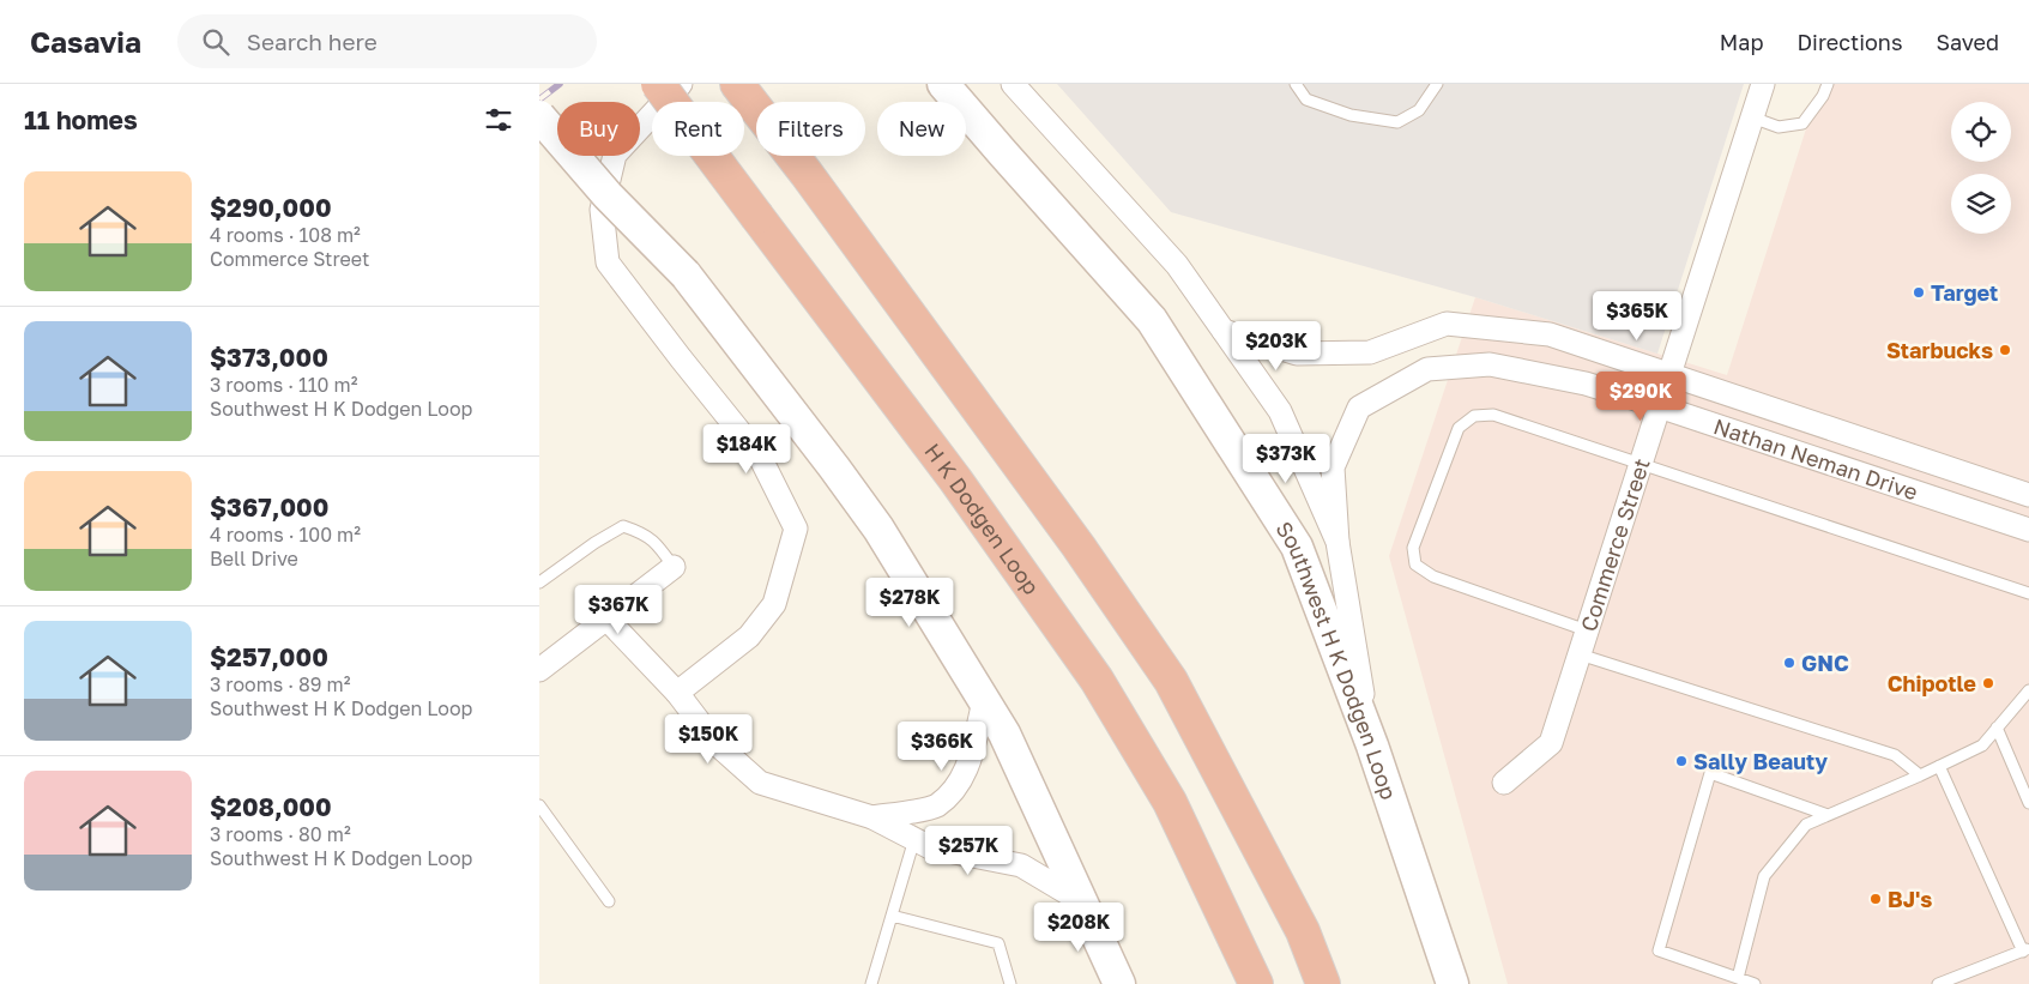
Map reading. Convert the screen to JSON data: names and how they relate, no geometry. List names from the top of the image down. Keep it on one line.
{"streets":{"highway":["H K Dodgen Loop"],"main road":["Southwest H K Dodgen Loop"],"street":["Nathan Neman Drive","Commerce Street"]},"crossings":[["Nathan Neman Drive","Commerce Street"]],"places":["Target","Starbucks","GNC","Chipotle","Sally Beauty","BJ's"],"page":{"header":"Casavia","search":"Search here","nav":["Map","Directions","Saved"],"heading":"11 homes","chip":["Buy","Rent","Filters","New"],"list":[{"name":"$290,000","note":"4 rooms · 108 m² · Commerce Street"},{"name":"$373,000","note":"3 rooms · 110 m² · Southwest H K Dodgen Loop"},{"name":"$367,000","note":"4 rooms · 100 m² · Bell Drive"},{"name":"$257,000","note":"3 rooms · 89 m² · Southwest H K Dodgen Loop"},{"name":"$208,000","note":"3 rooms · 80 m² · Southwest H K Dodgen Loop"}],"price":["$365K","$203K","$290K","$184K","$373K","$278K","$367K","$150K","$366K","$257K","$208K"]}}
